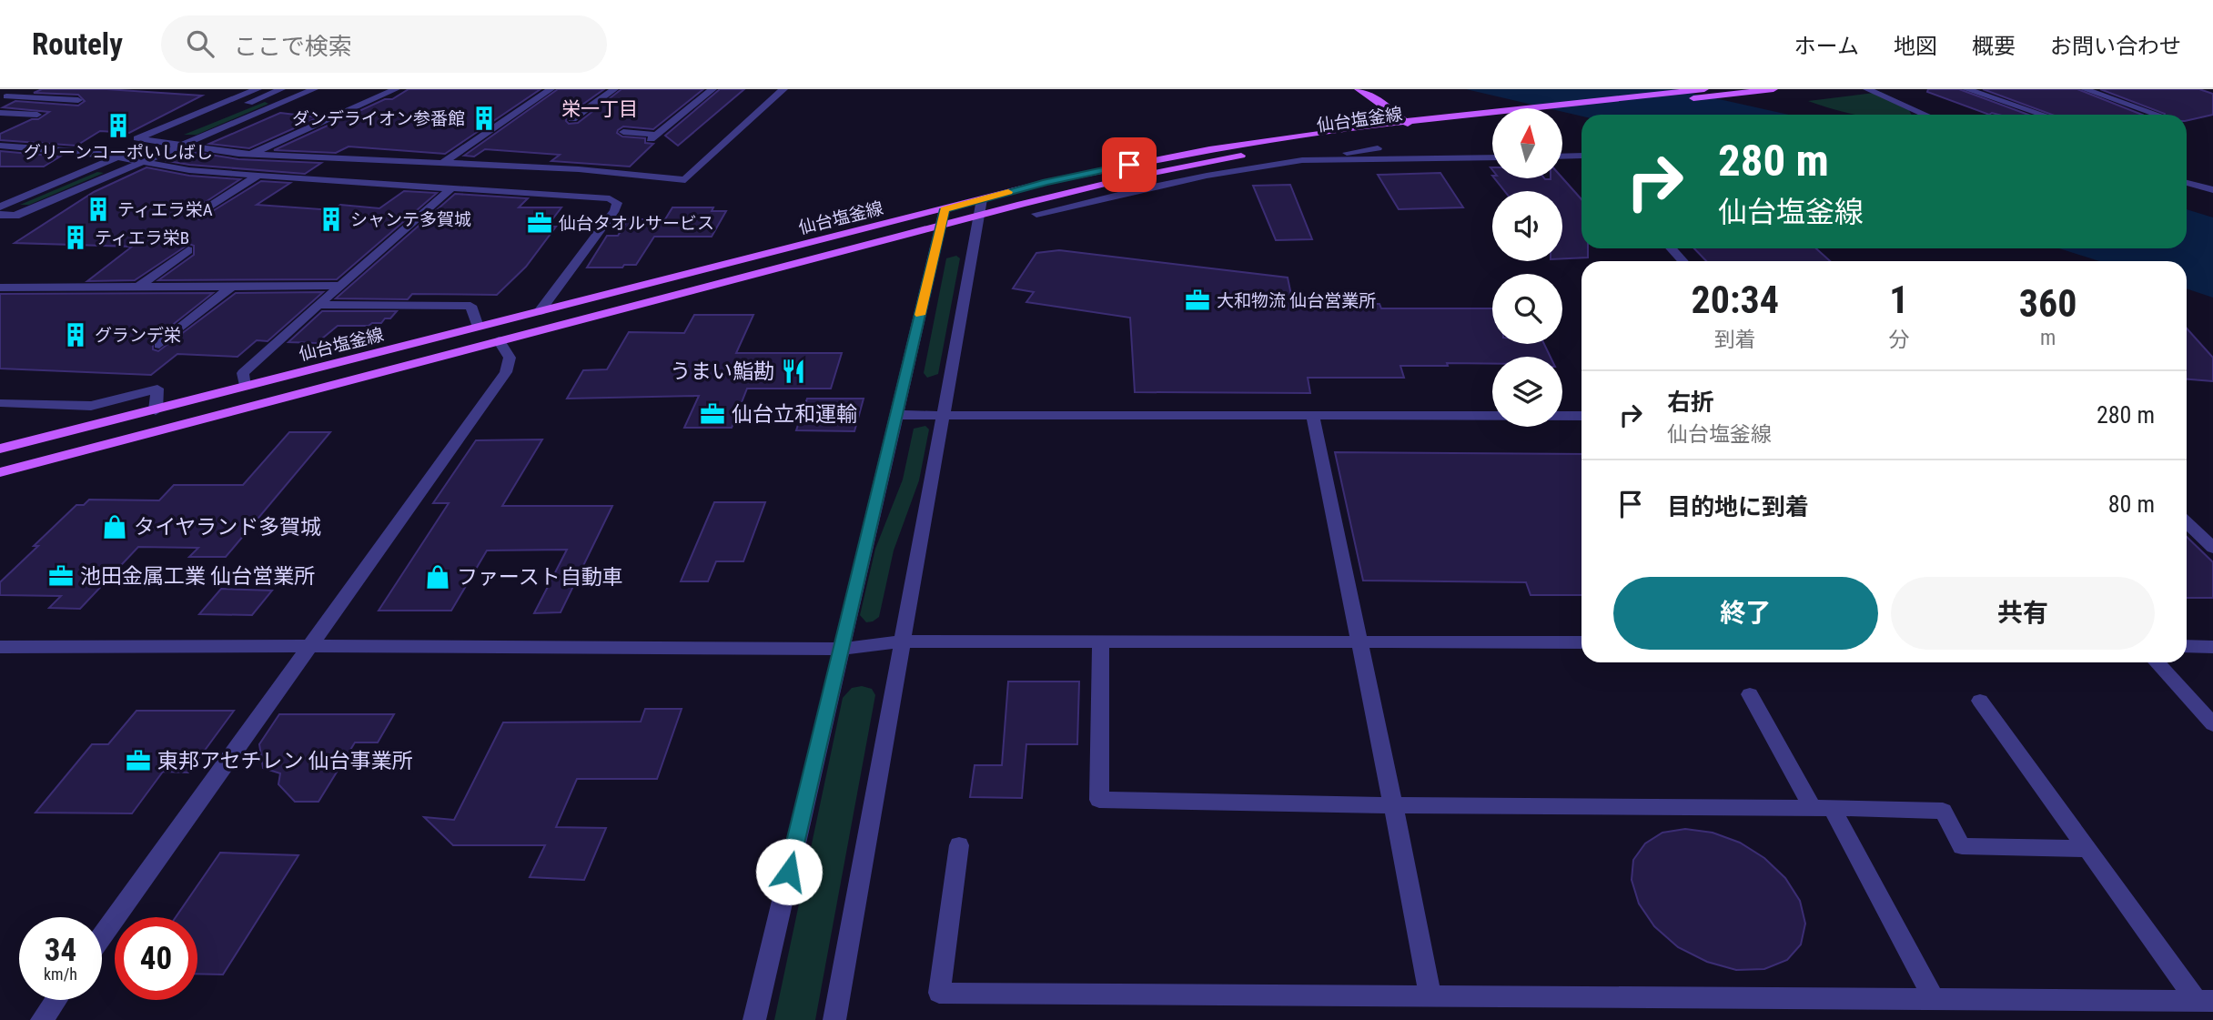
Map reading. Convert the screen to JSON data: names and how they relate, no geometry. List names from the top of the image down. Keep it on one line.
{"streets":{"main road":["仙台塩釜線"]},"districts":["栄一丁目"],"places":{"building":["ダンデライオン参番館","グリーンコーポいしばし","ティエラ栄A","シャンテ多賀城","ティエラ栄B","グランデ栄"],"office":["仙台タオルサービス","大和物流 仙台営業所","仙台立和運輸","池田金属工業 仙台営業所","東邦アセチレン 仙台事業所"],"restaurant":["うまい鮨勘"],"shop":["タイヤランド多賀城","ファースト自動車"]},"north":"top","page":{"header":"Routely","search":"ここで検索","nav":["ホーム","地図","概要","お問い合わせ"],"turn":["280 m","仙台塩釜線"],"eta":["20:34","到着","1","分","360","m"],"list":[{"name":"右折","note":"仙台塩釜線","value":"280 m"},{"name":"目的地に到着","value":"80 m"}],"buttons":["終了","共有"],"speed":"34 km/h","limit":"40"}}
